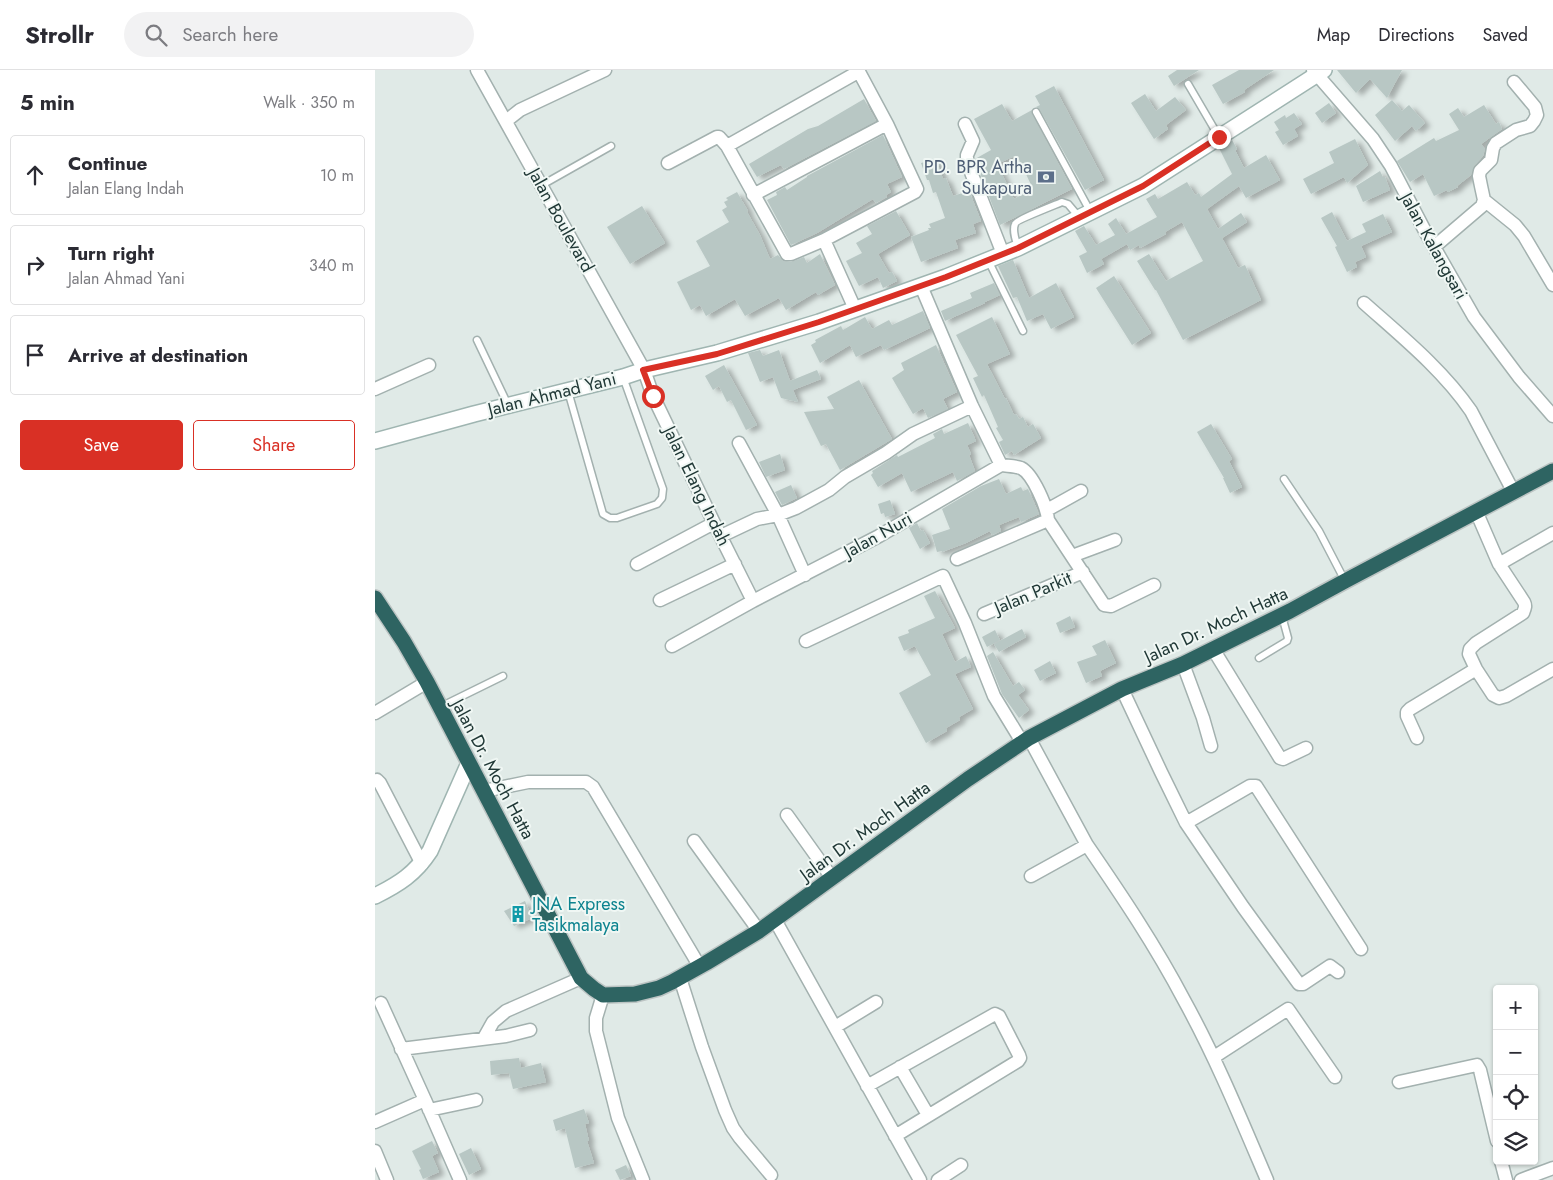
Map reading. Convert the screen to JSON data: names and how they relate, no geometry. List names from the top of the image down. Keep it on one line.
{"streets":{"highway":["Jalan Dr. Moch Hatta"],"street":["Jalan Boulevard","Jalan Kalangsari","Jalan Ahmad Yani","Jalan Elang Indah","Jalan Nuri","Jalan Parkit"]},"crossings":[["Jalan Boulevard","Jalan Ahmad Yani"],["Jalan Boulevard","Jalan Elang Indah"],["Jalan Kalangsari","Jalan Ahmad Yani"],["Jalan Ahmad Yani","Jalan Elang Indah"],["Jalan Elang Indah","Jalan Nuri"]],"places":{"bank":["PD. BPR Artha Sukapura"],"building":["JNA Express Tasikmalaya"]},"page":{"header":"Strollr","search":"Search here","nav":["Map","Directions","Saved"],"heading":["5 min","Walk · 350 m"],"list":[["Continue","Jalan Elang Indah","10 m"],["Turn right","Jalan Ahmad Yani","340 m"],"Arrive at destination"],"buttons":["Save","Share"],"map_buttons":["+","−"]}}
